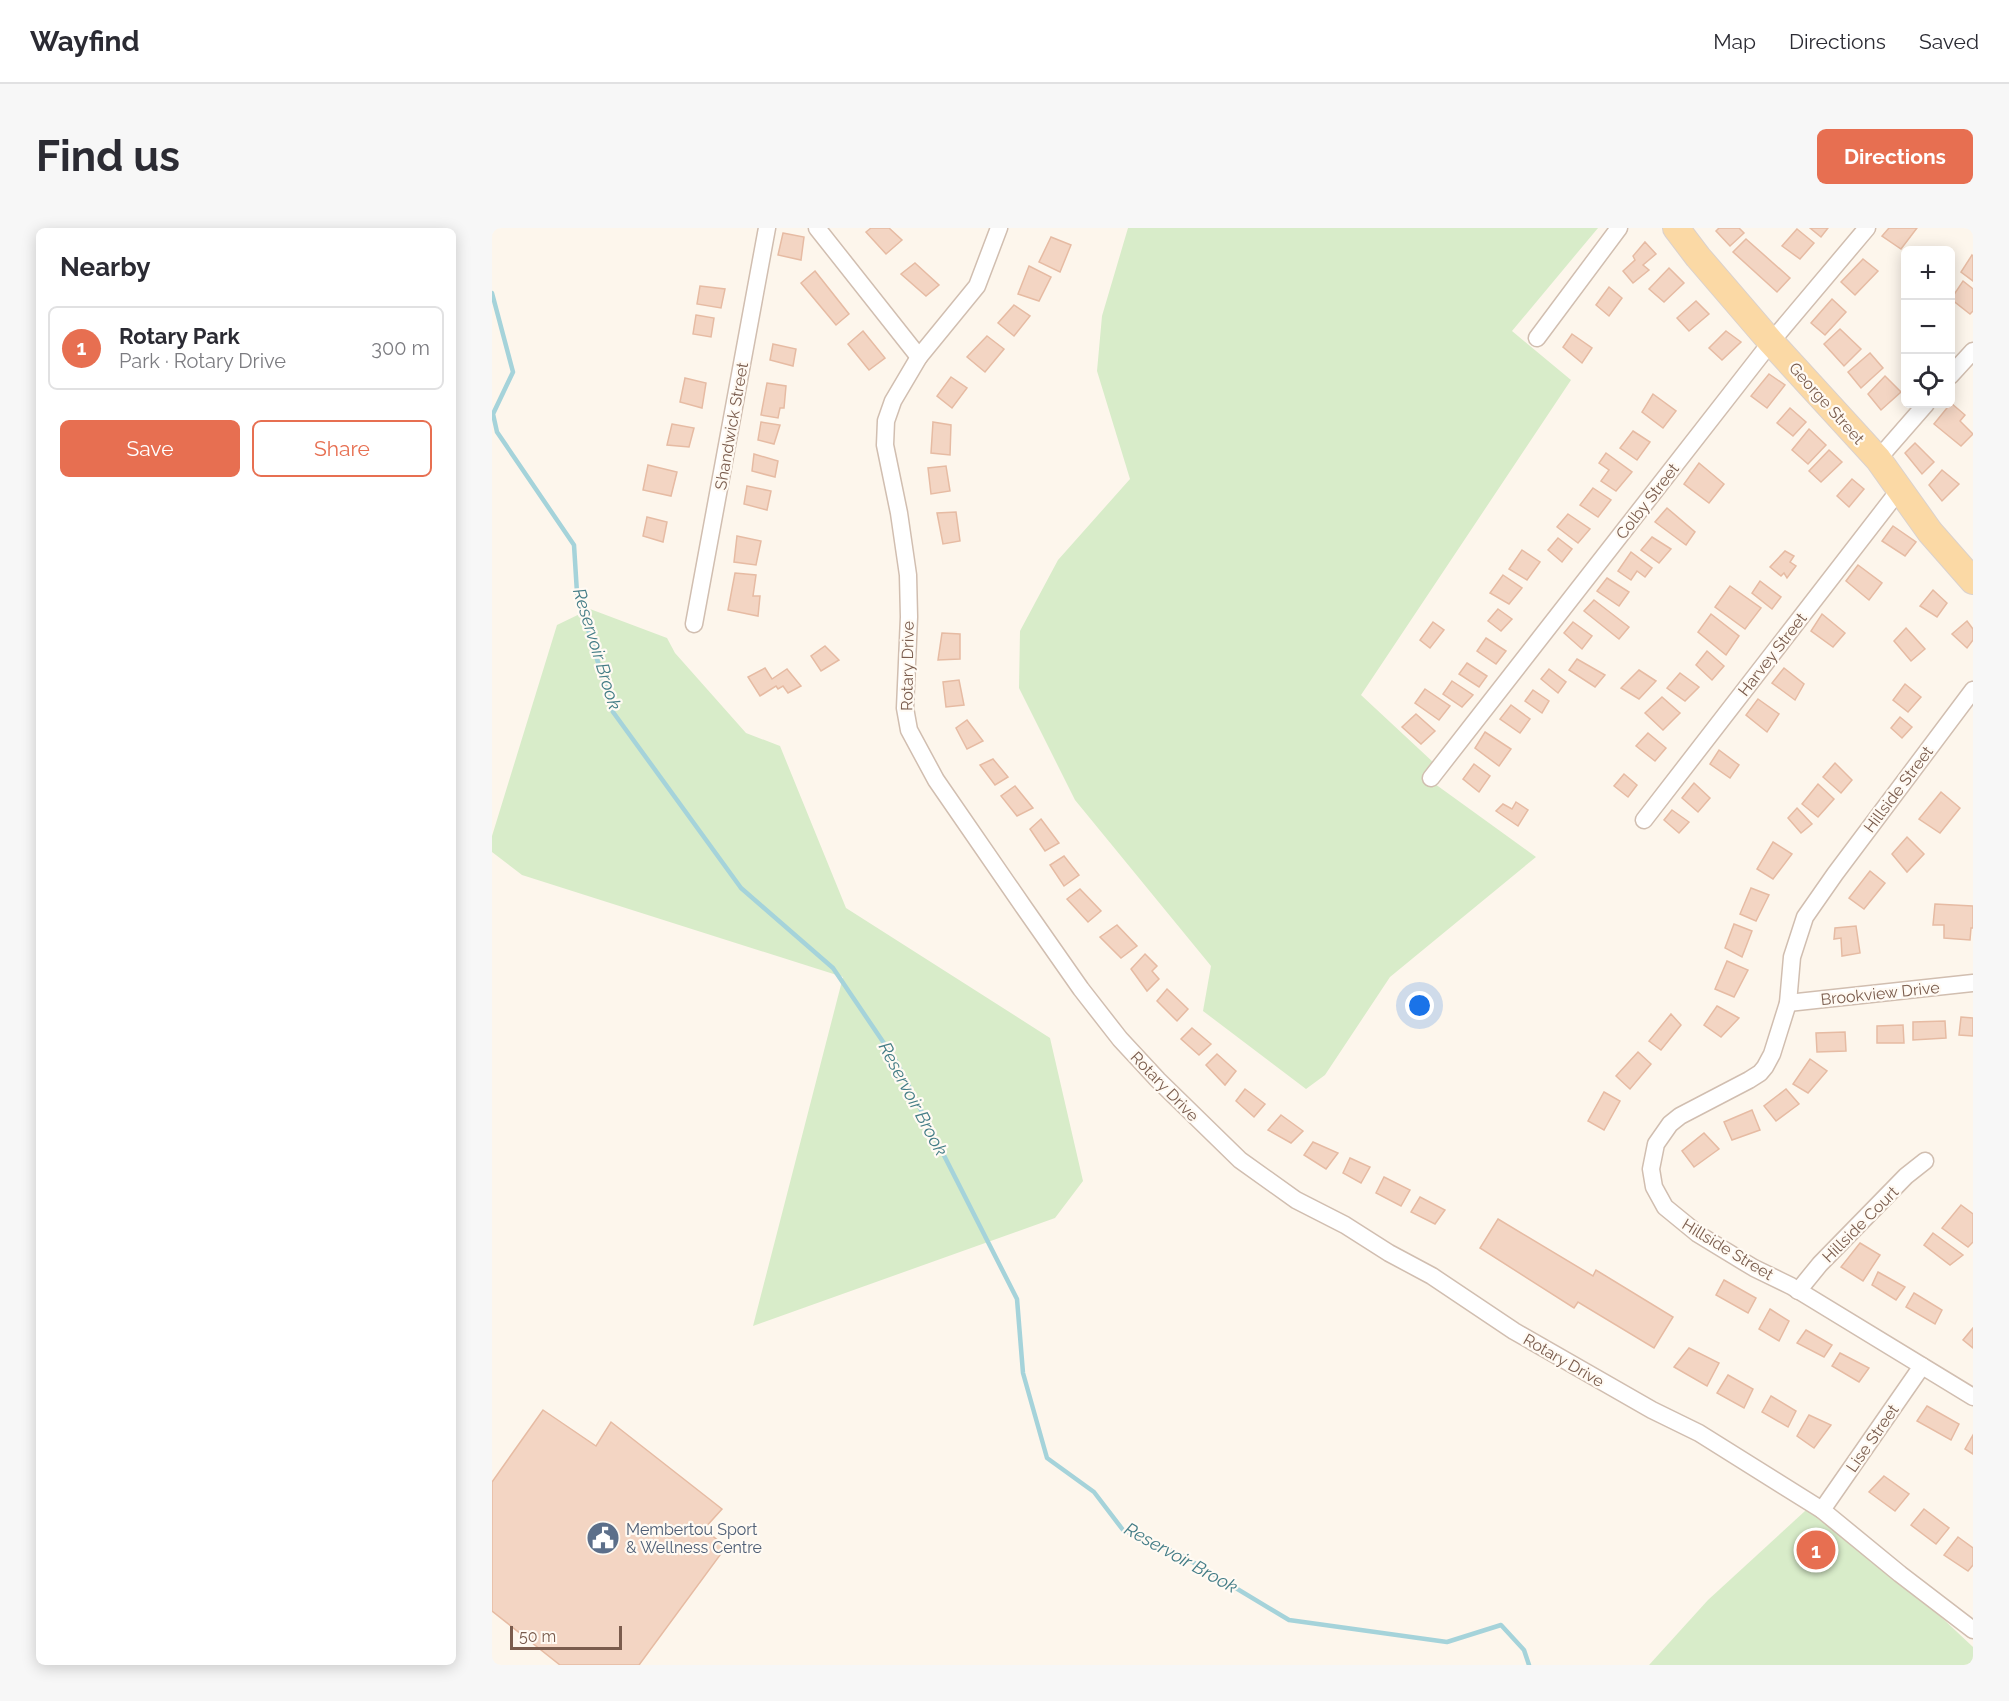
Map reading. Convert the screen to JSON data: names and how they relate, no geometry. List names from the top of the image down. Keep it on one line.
{"streets":{"main road":["George Street"],"street":["Shandwick Street","Colby Street","Harvey Street","Rotary Drive","Hillside Street","Brookview Drive","Hillside Court","Lise Street"]},"crossings":[["George Street","Colby Street"],["George Street","Harvey Street"],["Rotary Drive","Lise Street"],["Hillside Street","Brookview Drive"],["Hillside Street","Hillside Court"],["Hillside Street","Lise Street"]],"water":["Reservoir Brook"],"places":{"public building":["Membertou Sport & Wellness Centre"]},"scale_bar":"50 m","page":{"header":"Wayfind","nav":["Map","Directions","Saved"],"buttons":["Directions",["Save","Share"]],"title":"Find us","heading":"Nearby","map_buttons":["+","−"],"list":[{"mark":"1","name":"Rotary Park","note":"Park · Rotary Drive","value":"300 m"}],"pins":"1","scale":"50 m"}}
